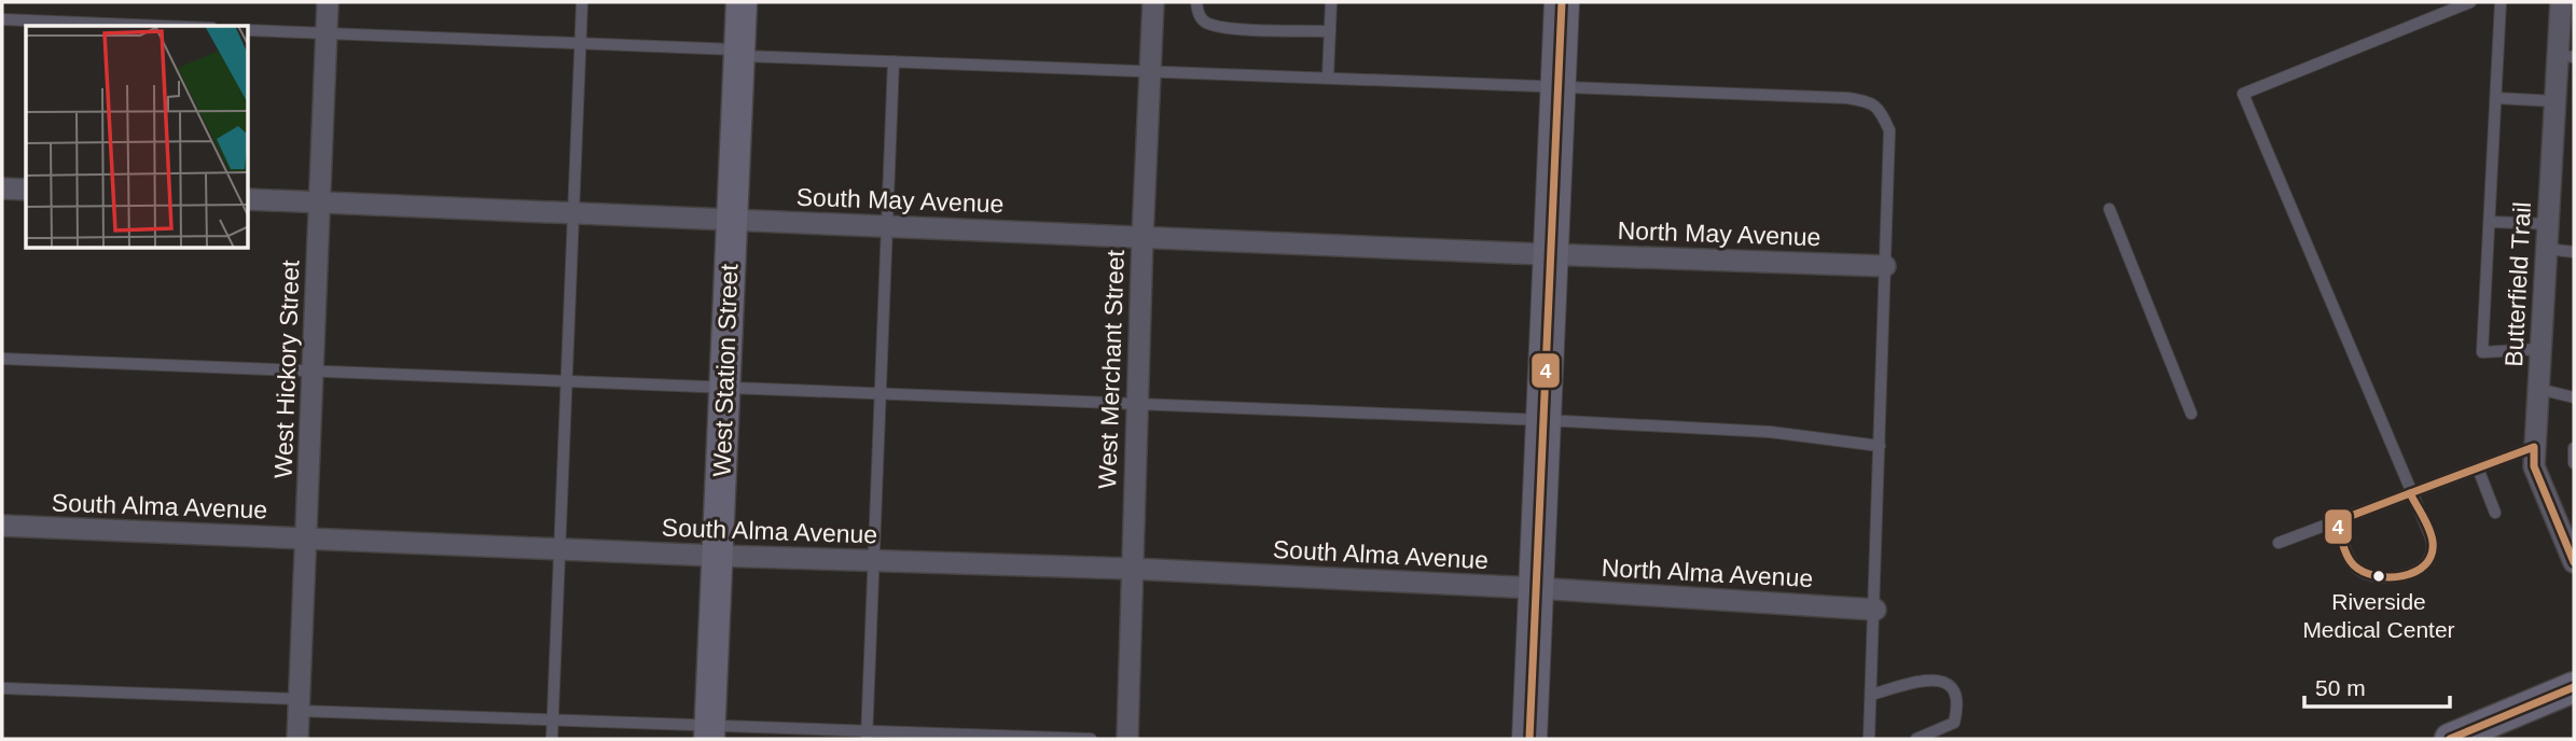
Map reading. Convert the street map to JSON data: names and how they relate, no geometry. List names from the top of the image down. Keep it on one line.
{"streets":{"main road":["West Station Street"],"street":["South May Avenue","North May Avenue","Butterfield Trail","West Hickory Street","West Merchant Street","South Alma Avenue","North Alma Avenue"]},"crossings":[["South May Avenue","North May Avenue"],["South May Avenue","West Hickory Street"],["South May Avenue","West Merchant Street"],["South May Avenue","West Station Street"],["West Hickory Street","South Alma Avenue"],["West Merchant Street","South Alma Avenue"],["West Station Street","South Alma Avenue"],["South Alma Avenue","North Alma Avenue"]],"places":["Riverside Medical Center"],"lines":["transit line 4"],"scale_bar":"50 m"}
